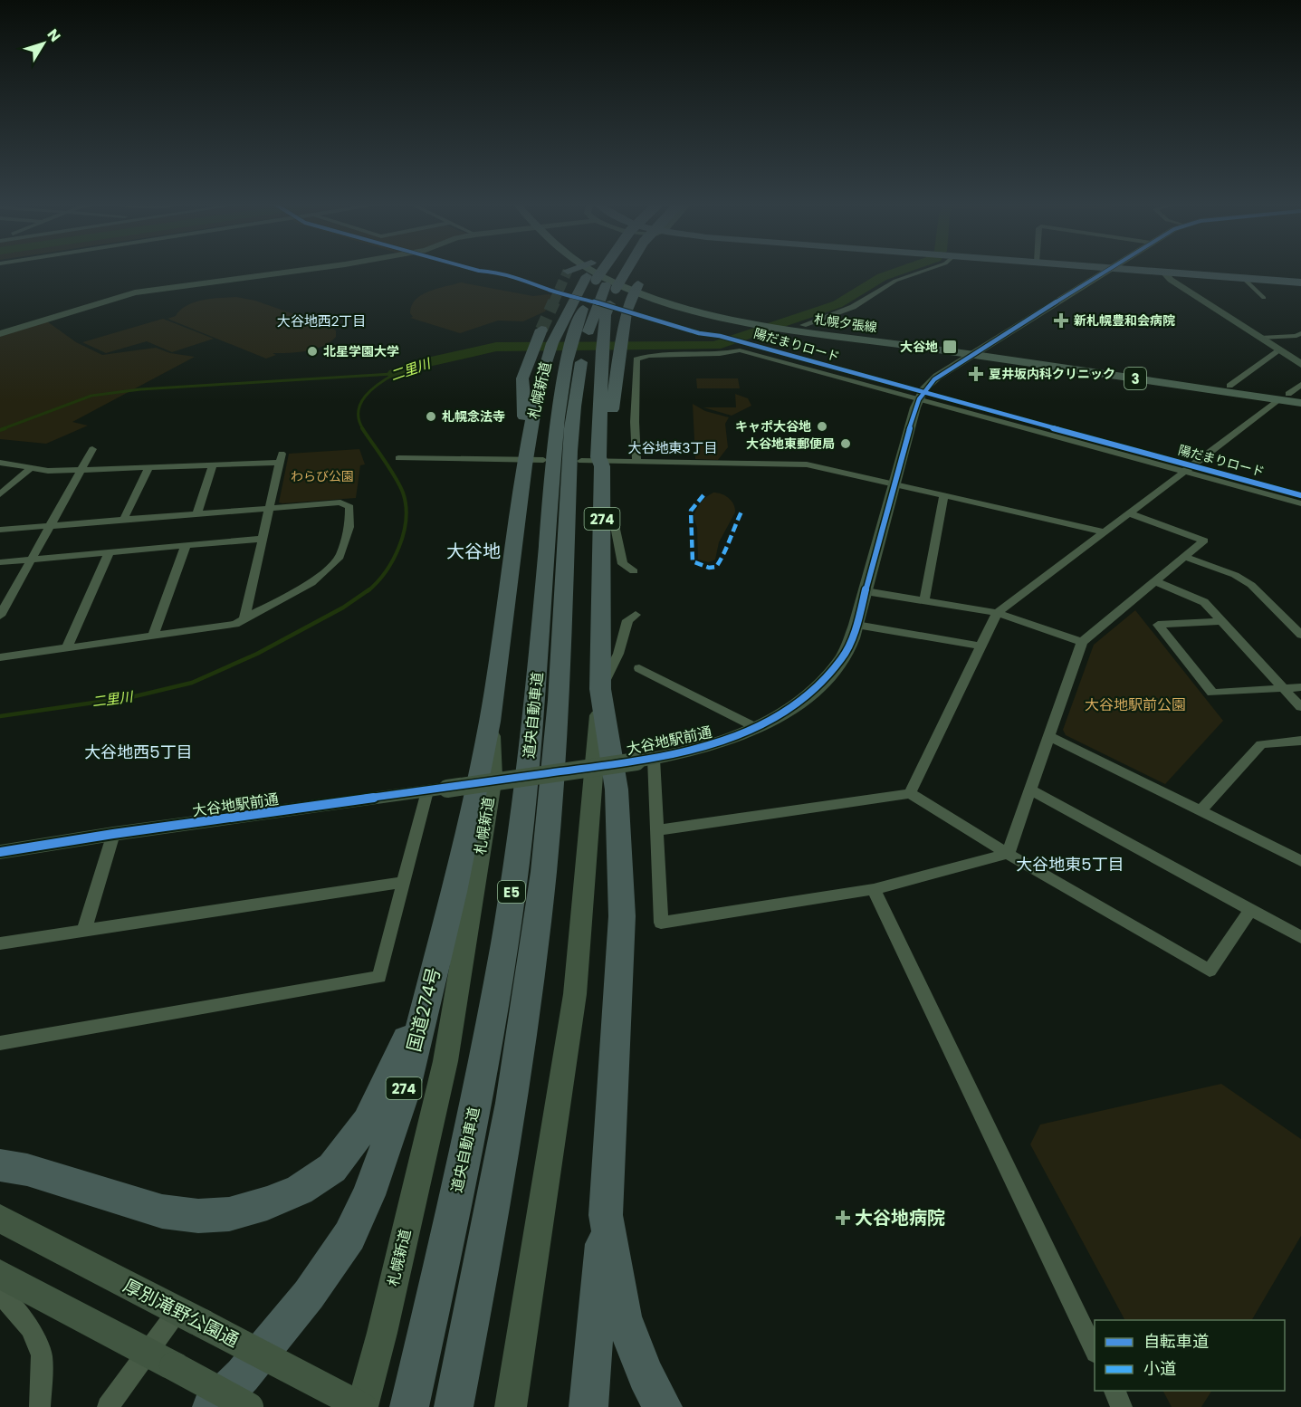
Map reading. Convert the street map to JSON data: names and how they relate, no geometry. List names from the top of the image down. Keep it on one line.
{"streets":{"highway":["札幌新道","274","道央自動車道","E5","国道274号"],"main road":["札幌夕張線","3"],"street":["大谷地駅前通","厚別滝野公園通"],"cycle path":["陽だまりロード"]},"crossings":[["札幌夕張線","札幌新道"],["札幌夕張線","道央自動車道"],["札幌夕張線","大谷地駅前通"],["札幌新道","274"],["札幌新道","道央自動車道"],["札幌新道","国道274号"],["札幌新道","厚別滝野公園通"],["274","道央自動車道"]],"districts":["大谷地西2丁目","大谷地東3丁目","大谷地","大谷地西5丁目","大谷地東5丁目"],"water":["二里川"],"parks":["わらび公園","大谷地駅前公園"],"places":{"health":["新札幌豊和会病院","夏井坂内科クリニック","大谷地病院"],"transit":["大谷地"],"other":["北星学園大学","札幌念法寺","キャポ大谷地","大谷地東郵便局"]},"legend":["自転車道","小道"],"north":"top right"}
